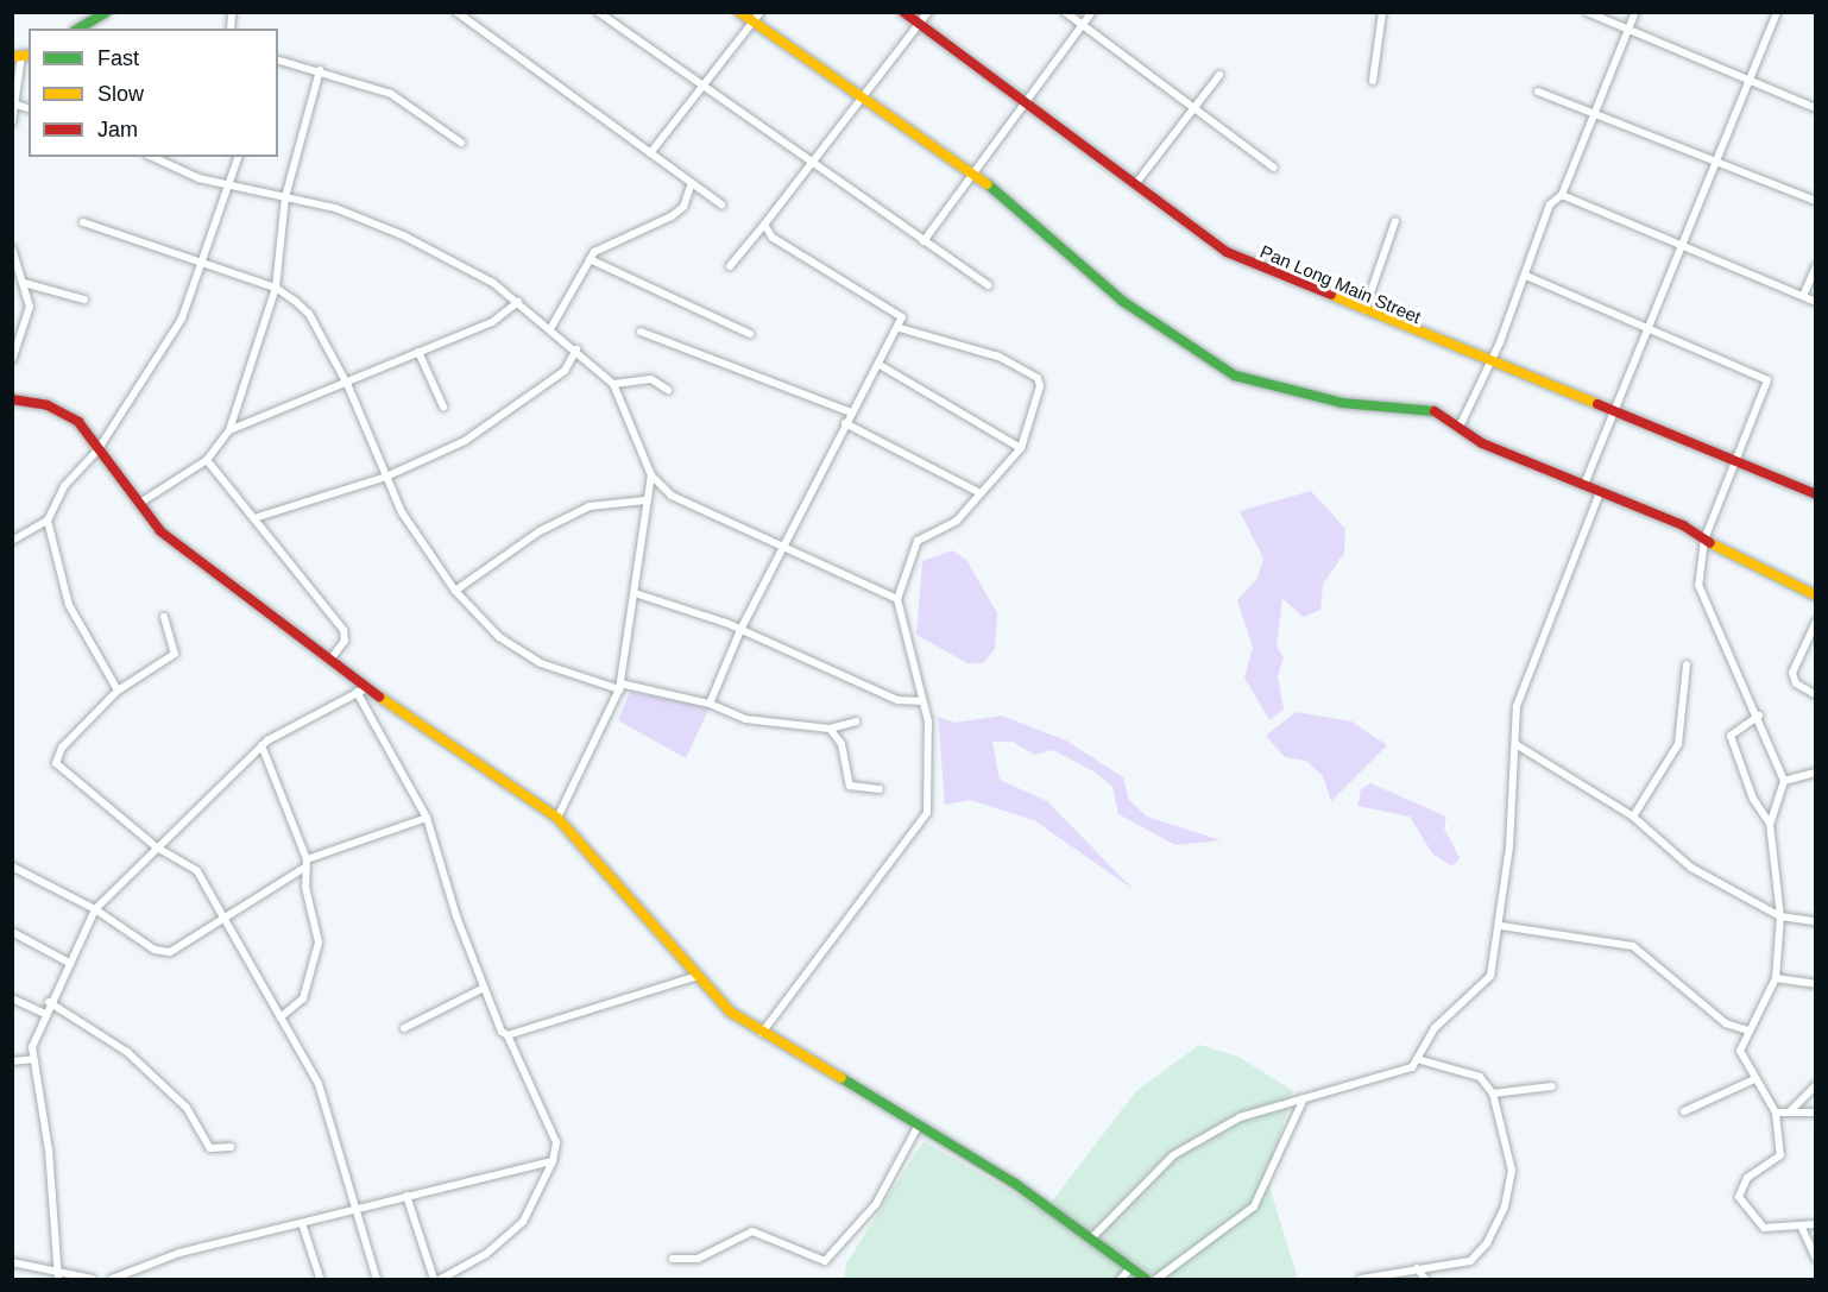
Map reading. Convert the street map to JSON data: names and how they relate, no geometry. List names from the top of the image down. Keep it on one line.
{"streets":{"main road":["Pan Long Main Street"]},"legend":["Fast","Slow","Jam"]}
